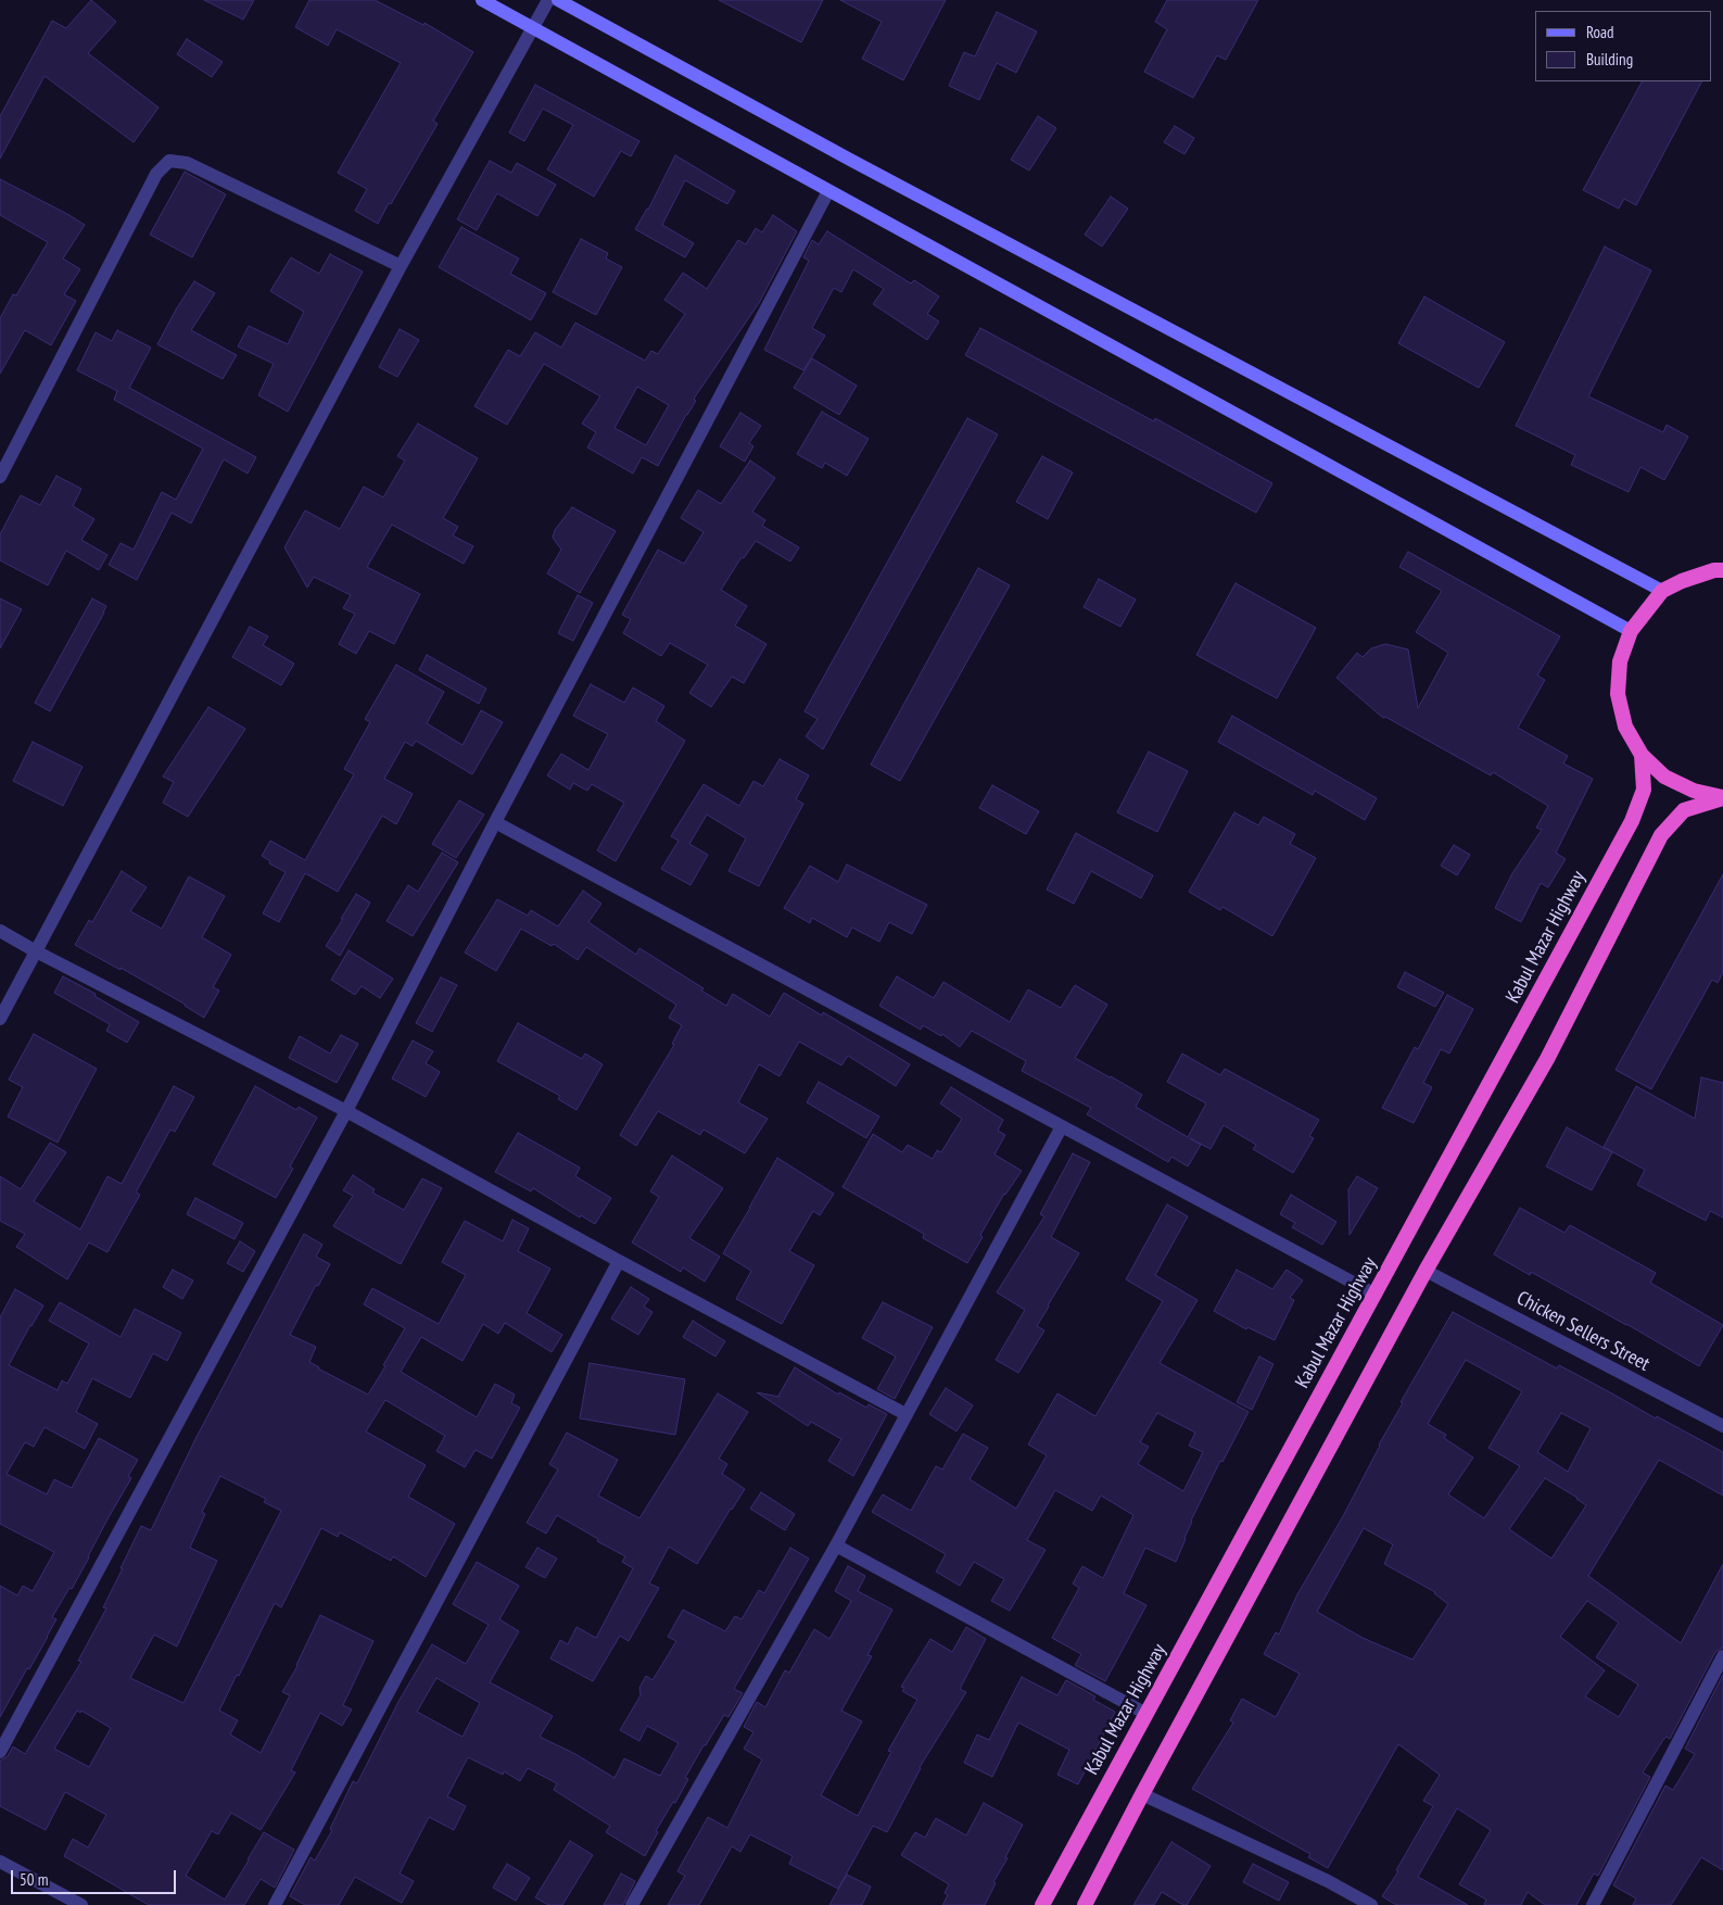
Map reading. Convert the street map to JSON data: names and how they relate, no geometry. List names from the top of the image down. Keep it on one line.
{"streets":{"highway":["Kabul Mazar Highway"],"street":["Chicken Sellers Street"]},"legend":["Road","Building"],"scale_bar":"50 m"}
